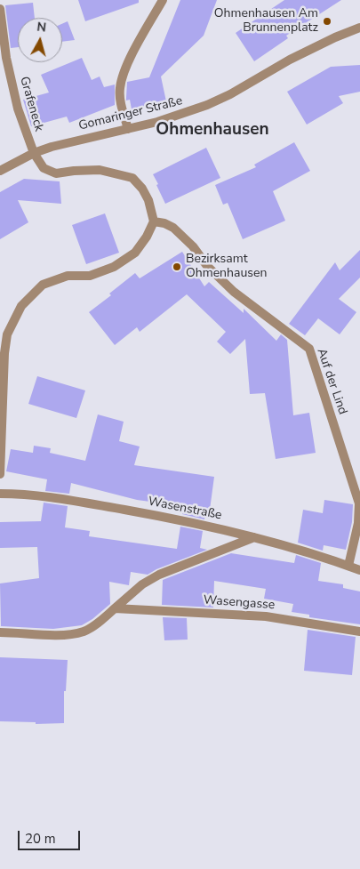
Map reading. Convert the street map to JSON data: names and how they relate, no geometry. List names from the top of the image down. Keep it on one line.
{"streets":{"street":["Grafeneck","Gomaringer Straße","Auf der Lind","Wasenstraße","Wasengasse"]},"crossings":[["Grafeneck","Gomaringer Straße"],["Auf der Lind","Wasenstraße"]],"districts":["Ohmenhausen"],"places":["Ohmenhausen Am Brunnenplatz","Bezirksamt Ohmenhausen"],"scale_bar":"20 m","north":"top"}
